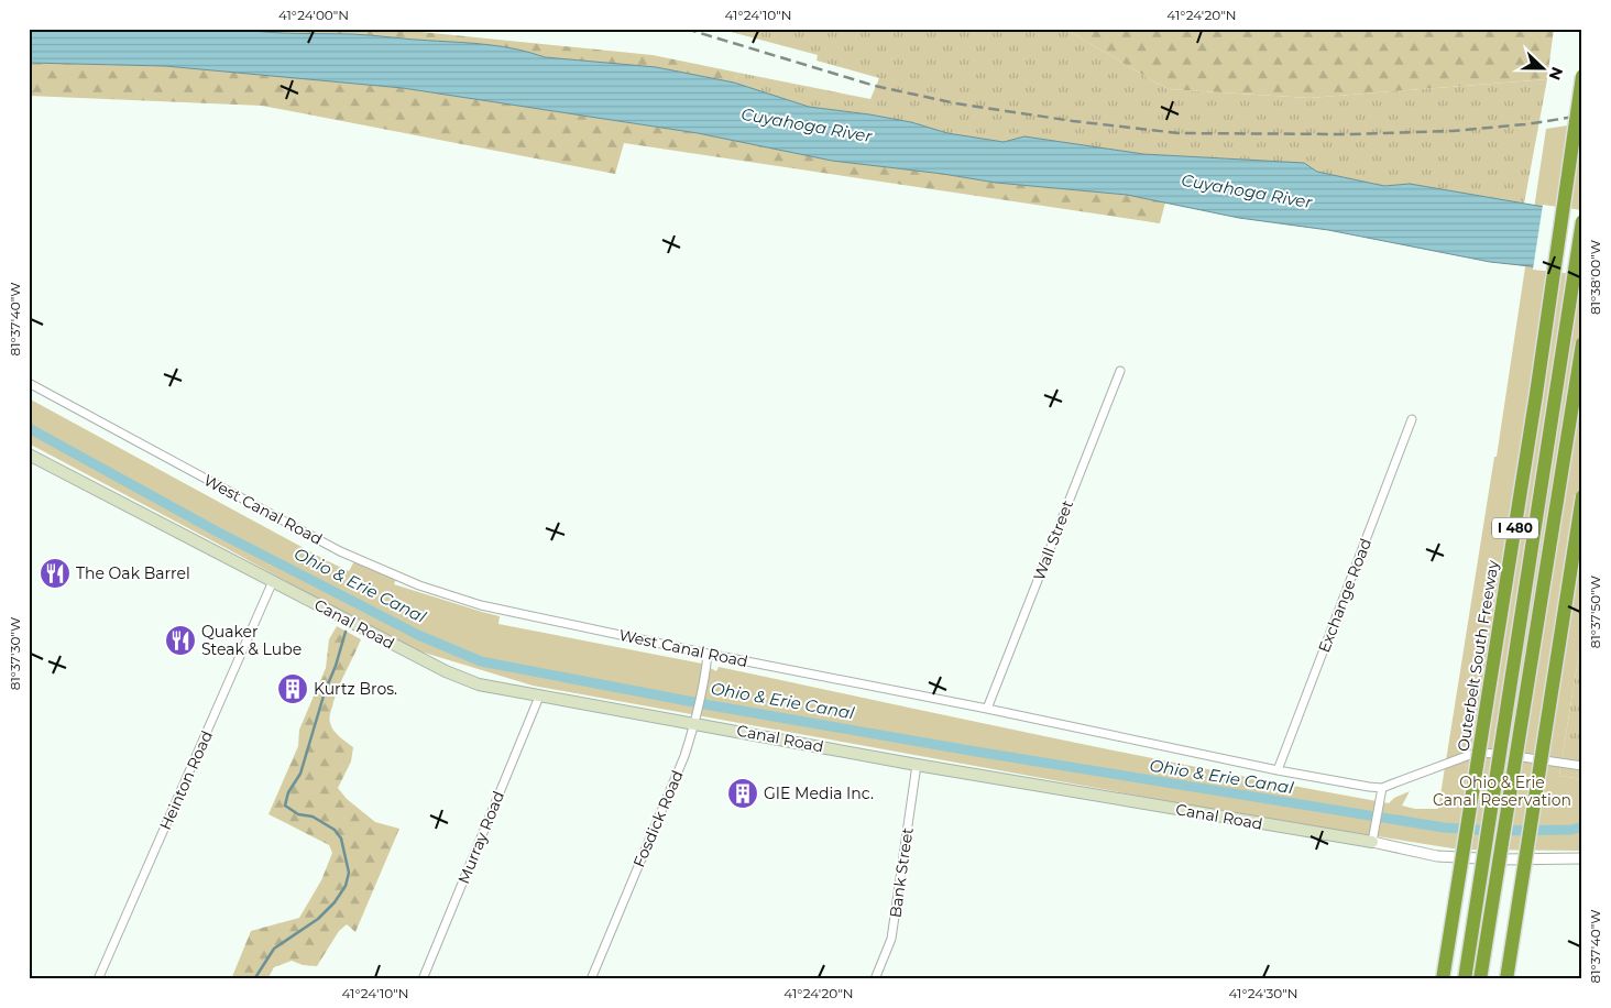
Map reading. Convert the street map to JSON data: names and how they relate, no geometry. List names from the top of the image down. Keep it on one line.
{"streets":{"highway":["I 480","Outerbelt South Freeway"],"main road":["Canal Road"],"street":["West Canal Road","Wall Street","Exchange Road","Heinton Road","Fosdick Road","Murray Road","Bank Street"]},"crossings":[["West Canal Road","Wall Street"],["West Canal Road","Exchange Road"],["West Canal Road","Fosdick Road"],["Canal Road","Heinton Road"],["Canal Road","Fosdick Road"],["Canal Road","Murray Road"],["Canal Road","Bank Street"]],"water":["Cuyahoga River","Ohio & Erie Canal"],"parks":["Ohio & Erie Canal Reservation"],"places":{"restaurant":["The Oak Barrel","Quaker Steak & Lube"],"building":["Kurtz Bros.","GIE Media Inc."]},"north":"right","coordinates":["41°24'00\"N","41°24'10\"N","41°24'20\"N","81°38'00\"W","81°37'40\"W","81°37'50\"W","81°37'30\"W","41°24'30\"N"]}
